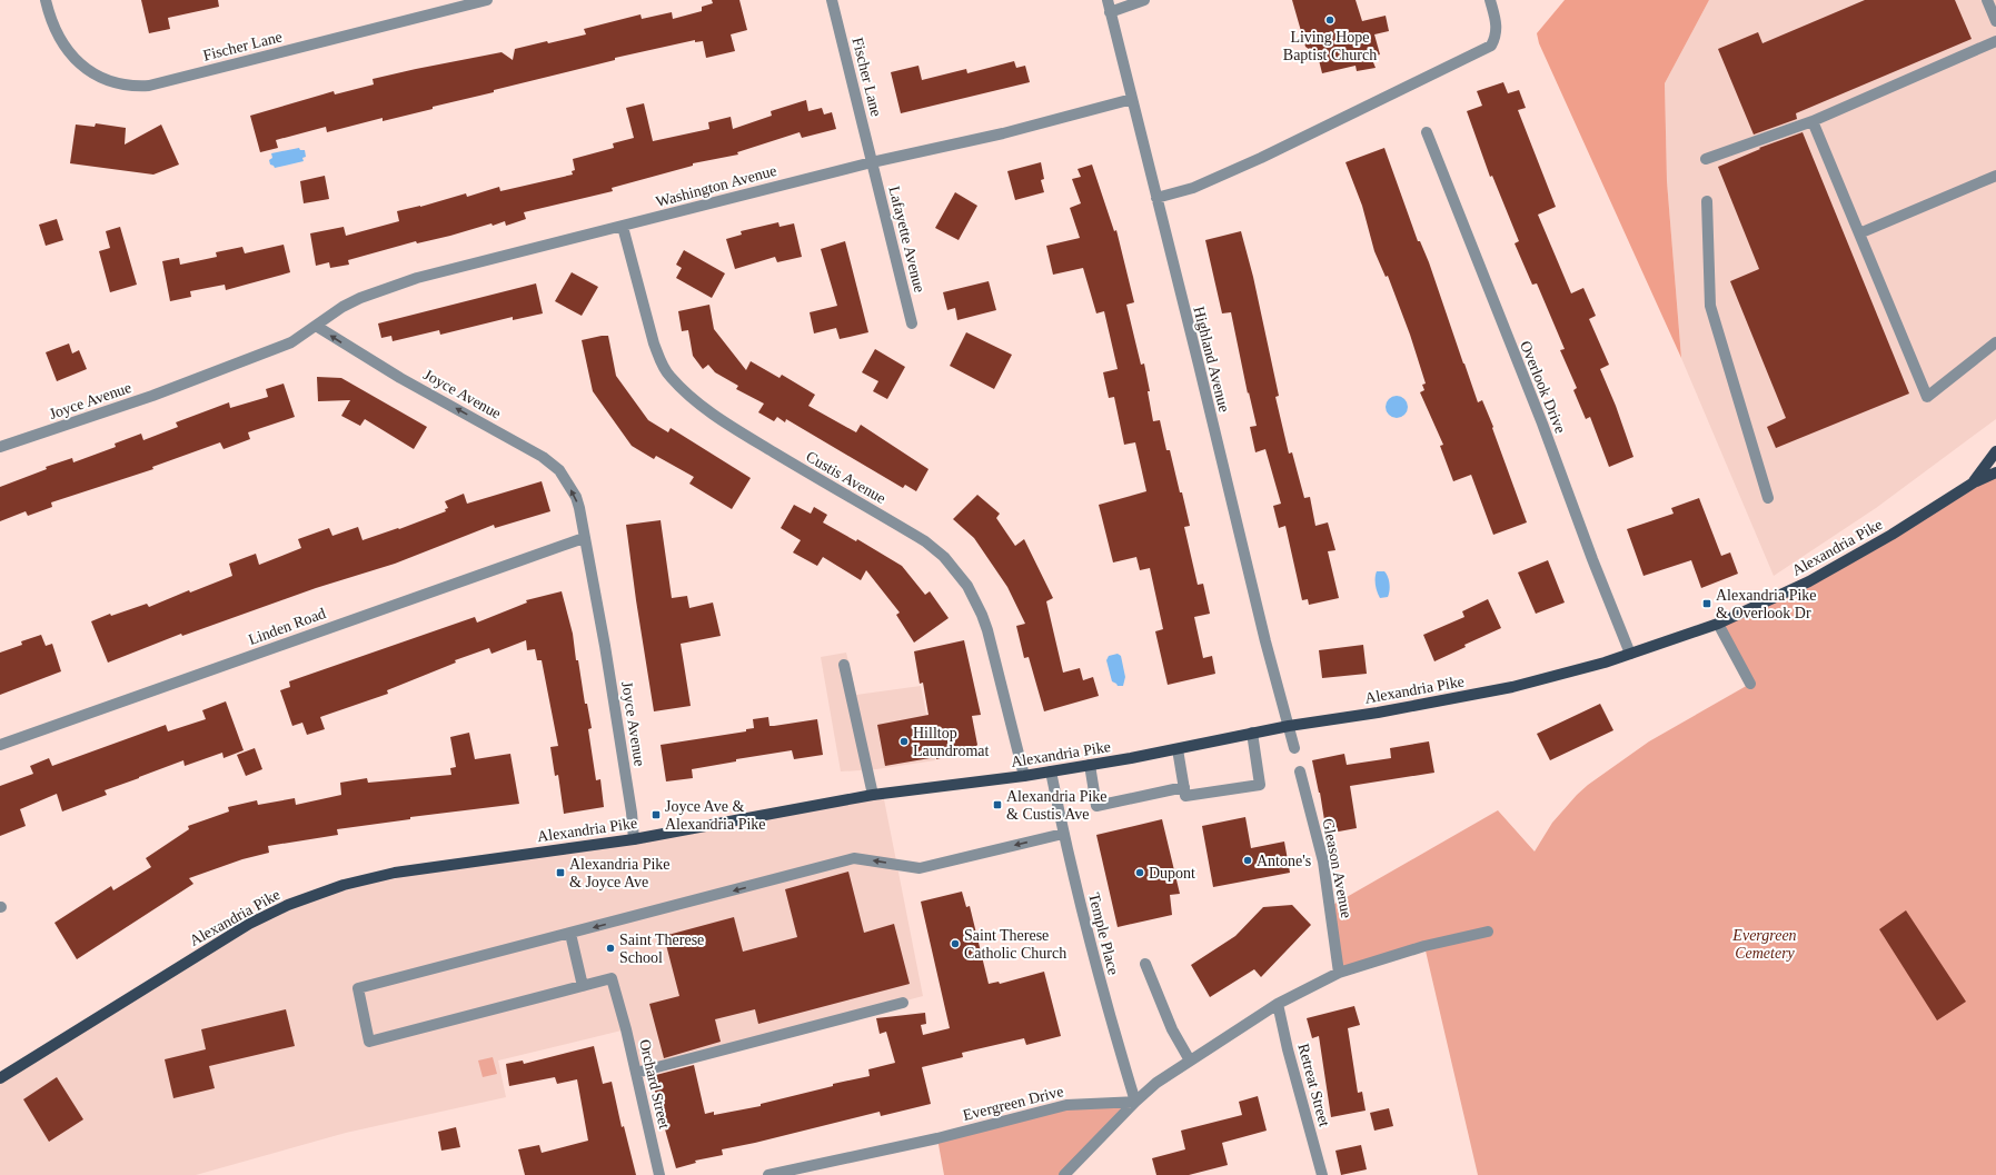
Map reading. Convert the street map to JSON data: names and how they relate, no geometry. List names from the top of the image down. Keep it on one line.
{"streets":{"main road":["Alexandria Pike"],"street":["Fischer Lane","Washington Avenue","Lafayette Avenue","Highland Avenue","Overlook Drive","Joyce Avenue","Custis Avenue","Linden Road","Gleason Avenue","Temple Place","Orchard Street","Retreat Street","Evergreen Drive"]},"crossings":[["Fischer Lane","Washington Avenue"],["Fischer Lane","Lafayette Avenue"],["Washington Avenue","Lafayette Avenue"],["Washington Avenue","Highland Avenue"],["Washington Avenue","Joyce Avenue"],["Washington Avenue","Custis Avenue"],["Highland Avenue","Alexandria Pike"],["Overlook Drive","Alexandria Pike"],["Joyce Avenue","Alexandria Pike"],["Joyce Avenue","Linden Road"],["Custis Avenue","Alexandria Pike"],["Alexandria Pike","Temple Place"],["Temple Place","Evergreen Drive"]],"parks":["Evergreen Cemetery"],"places":{"other":["Living Hope Baptist Church","Hilltop Laundromat","Antone's","Dupont","Saint Therese Catholic Church","Saint Therese School"],"transit":["Alexandria Pike & Overlook Dr","Alexandria Pike & Custis Ave","Joyce Ave & Alexandria Pike","Alexandria Pike & Joyce Ave"]}}
